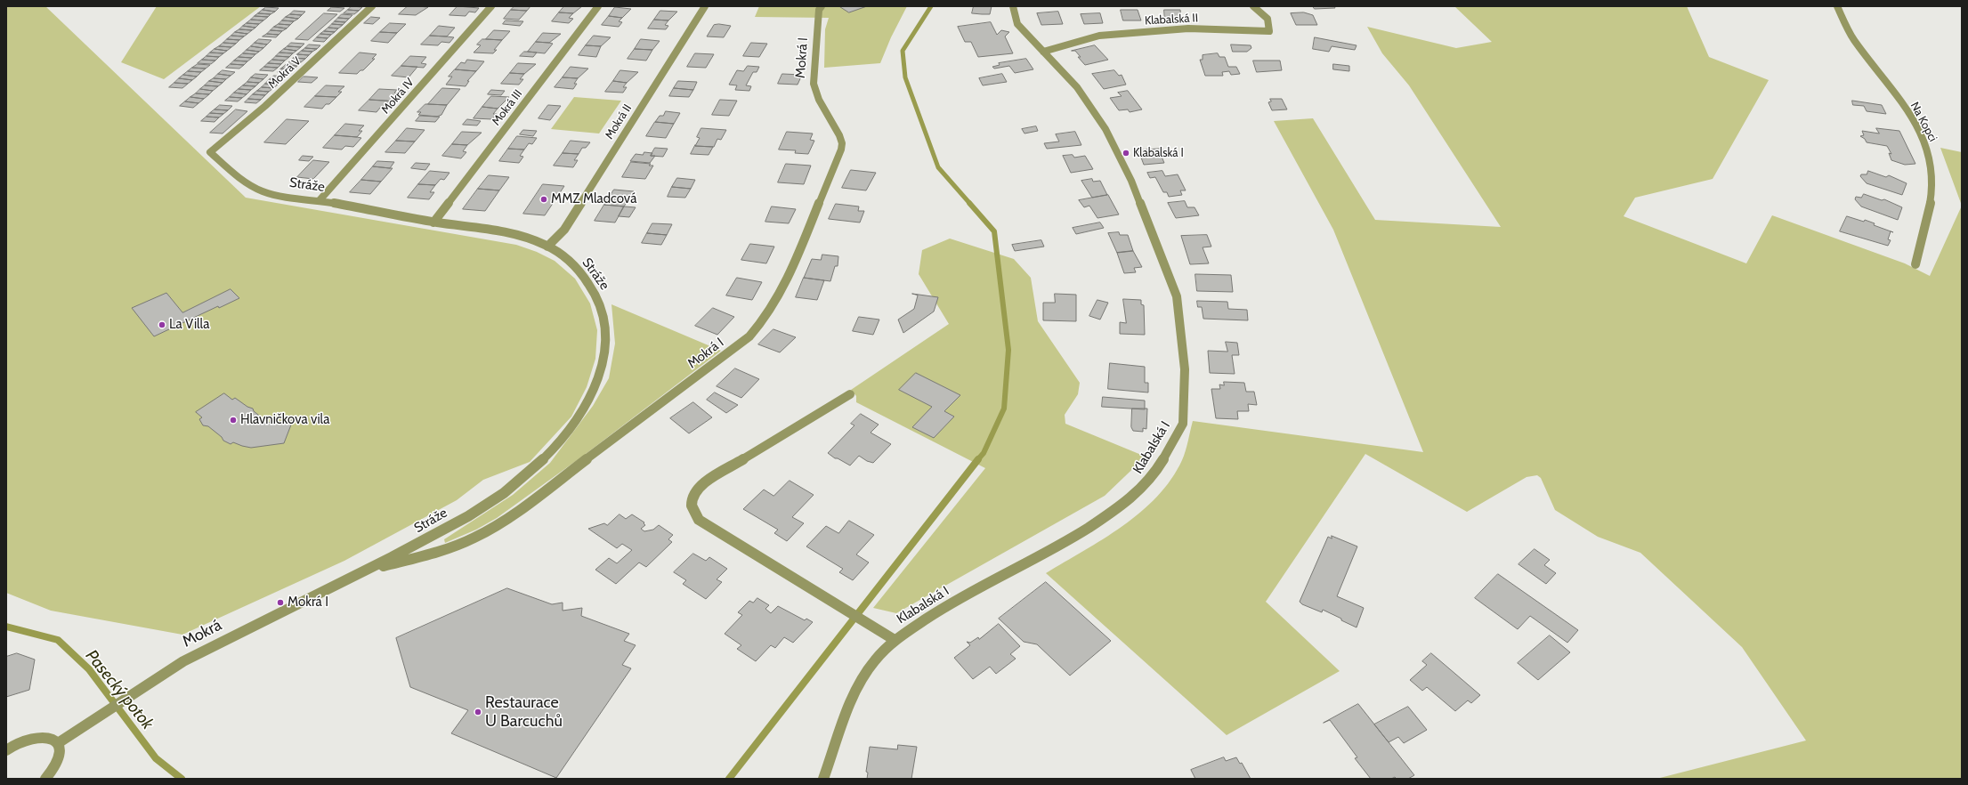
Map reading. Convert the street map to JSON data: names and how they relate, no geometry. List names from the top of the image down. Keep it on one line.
{"streets":{"street":["Klabalská II","Mokrá I","Mokrá V","Mokrá IV","Mokrá III","Mokrá II","Na Kopci","Stráže","Klabalská I","Mokrá"]},"crossings":[["Klabalská II","Klabalská I"],["Mokrá I","Stráže"],["Mokrá I","Mokrá"],["Mokrá V","Stráže"],["Mokrá IV","Stráže"],["Mokrá III","Stráže"],["Mokrá II","Stráže"],["Stráže","Mokrá"]],"water":["Pasecký potok"],"places":["Klabalská I","MMZ Mladcová","La Villa","Hlavničkova vila","Mokrá I","Restaurace U Barcuchů"]}
